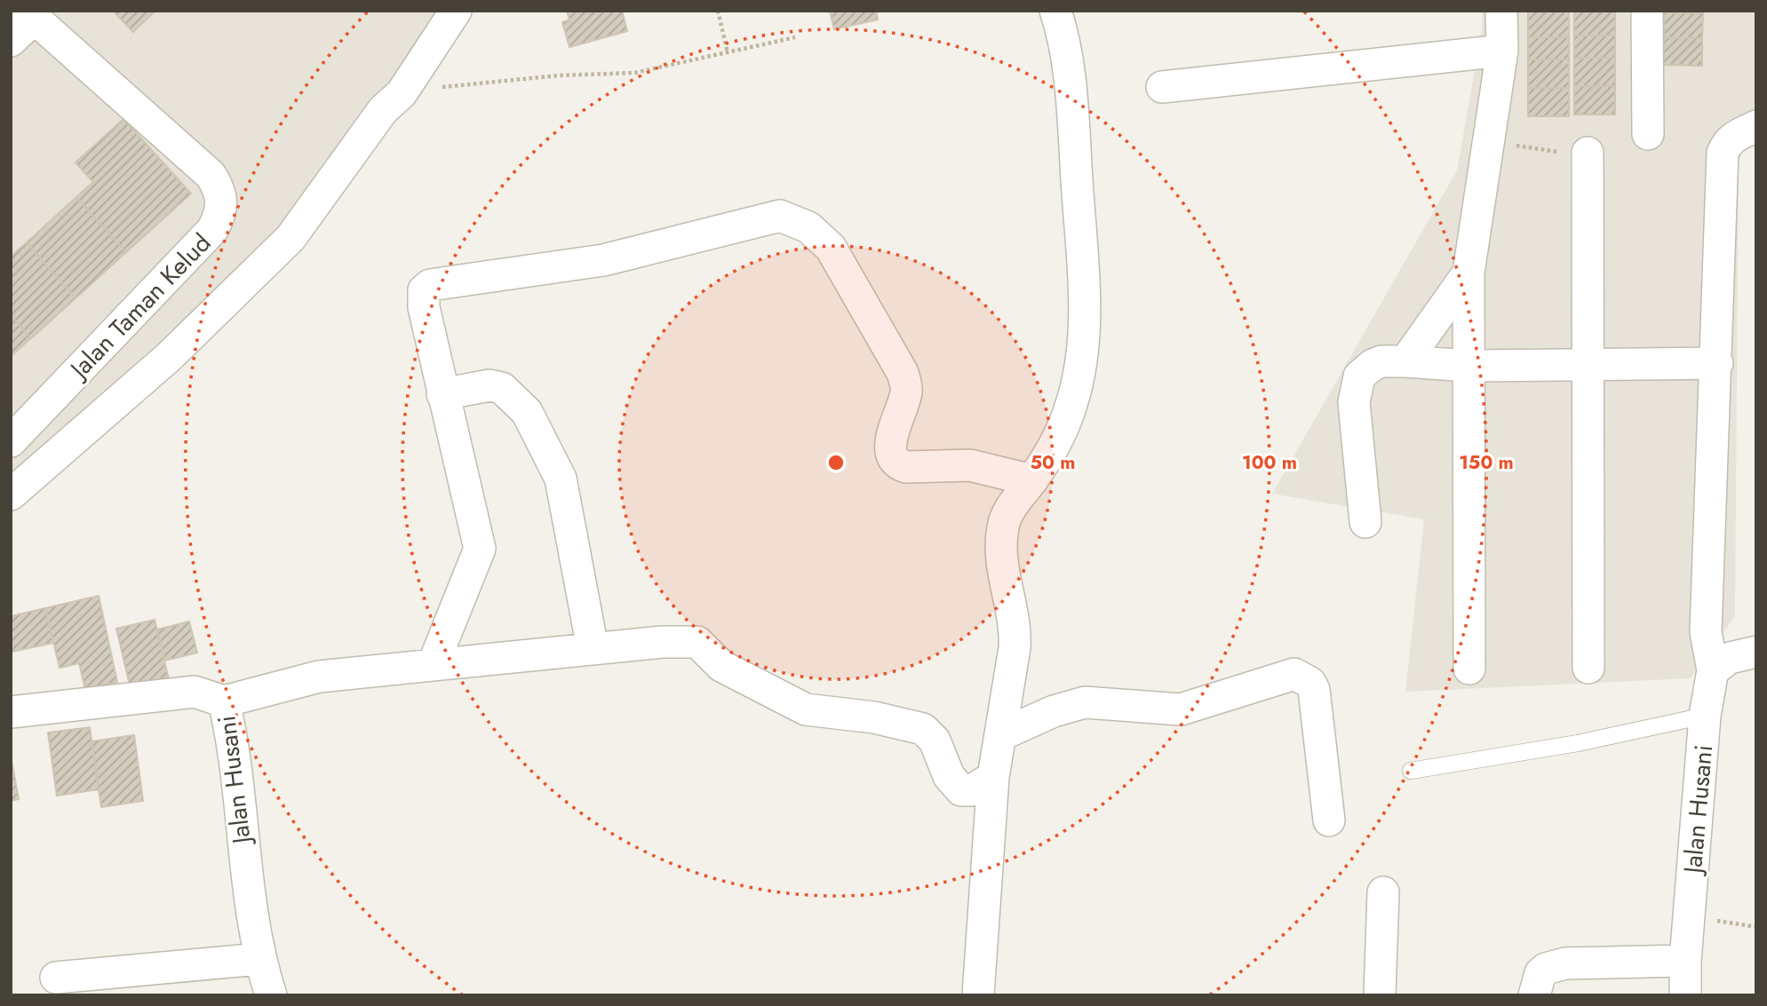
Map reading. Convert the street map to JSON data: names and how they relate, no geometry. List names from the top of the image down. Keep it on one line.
{"streets":{"street":["Jalan Taman Kelud","Jalan Husani"]},"rings":["50 m","100 m","150 m"]}
